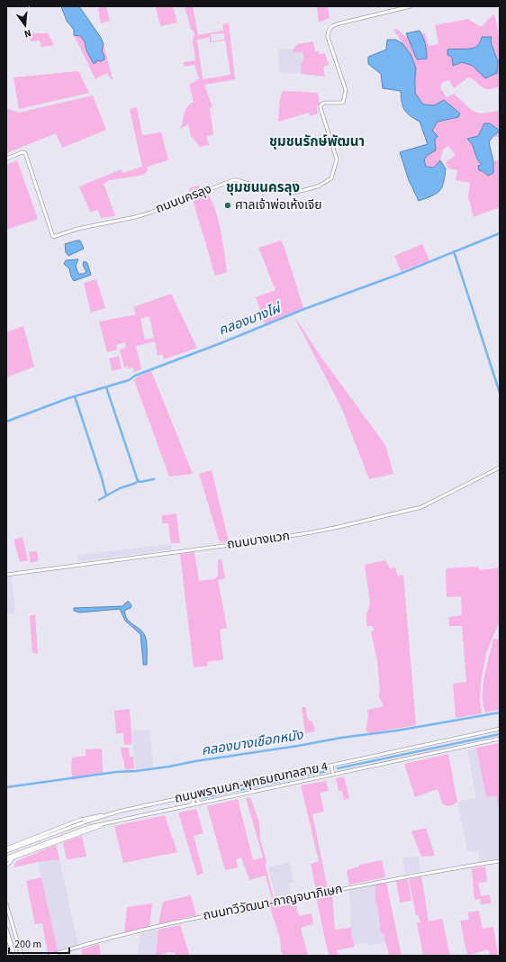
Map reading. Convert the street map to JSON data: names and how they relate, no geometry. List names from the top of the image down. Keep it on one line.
{"streets":{"main road":["ถนนนครลุง","ถนนบางแวก","ถนนพรานนก-พุทธมณฑลสาย 4","ถนนทวีวัฒนา-กาญจนาภิเษก"]},"districts":["ชุมชนรักษ์พัฒนา","ชุมชนนครลุง"],"water":["คลองบางไผ่","คลองบางเชือกหนัง"],"places":["ศาลเจ้าพ่อเห้งเจีย"],"scale_bar":"200 m","north":"bottom"}
